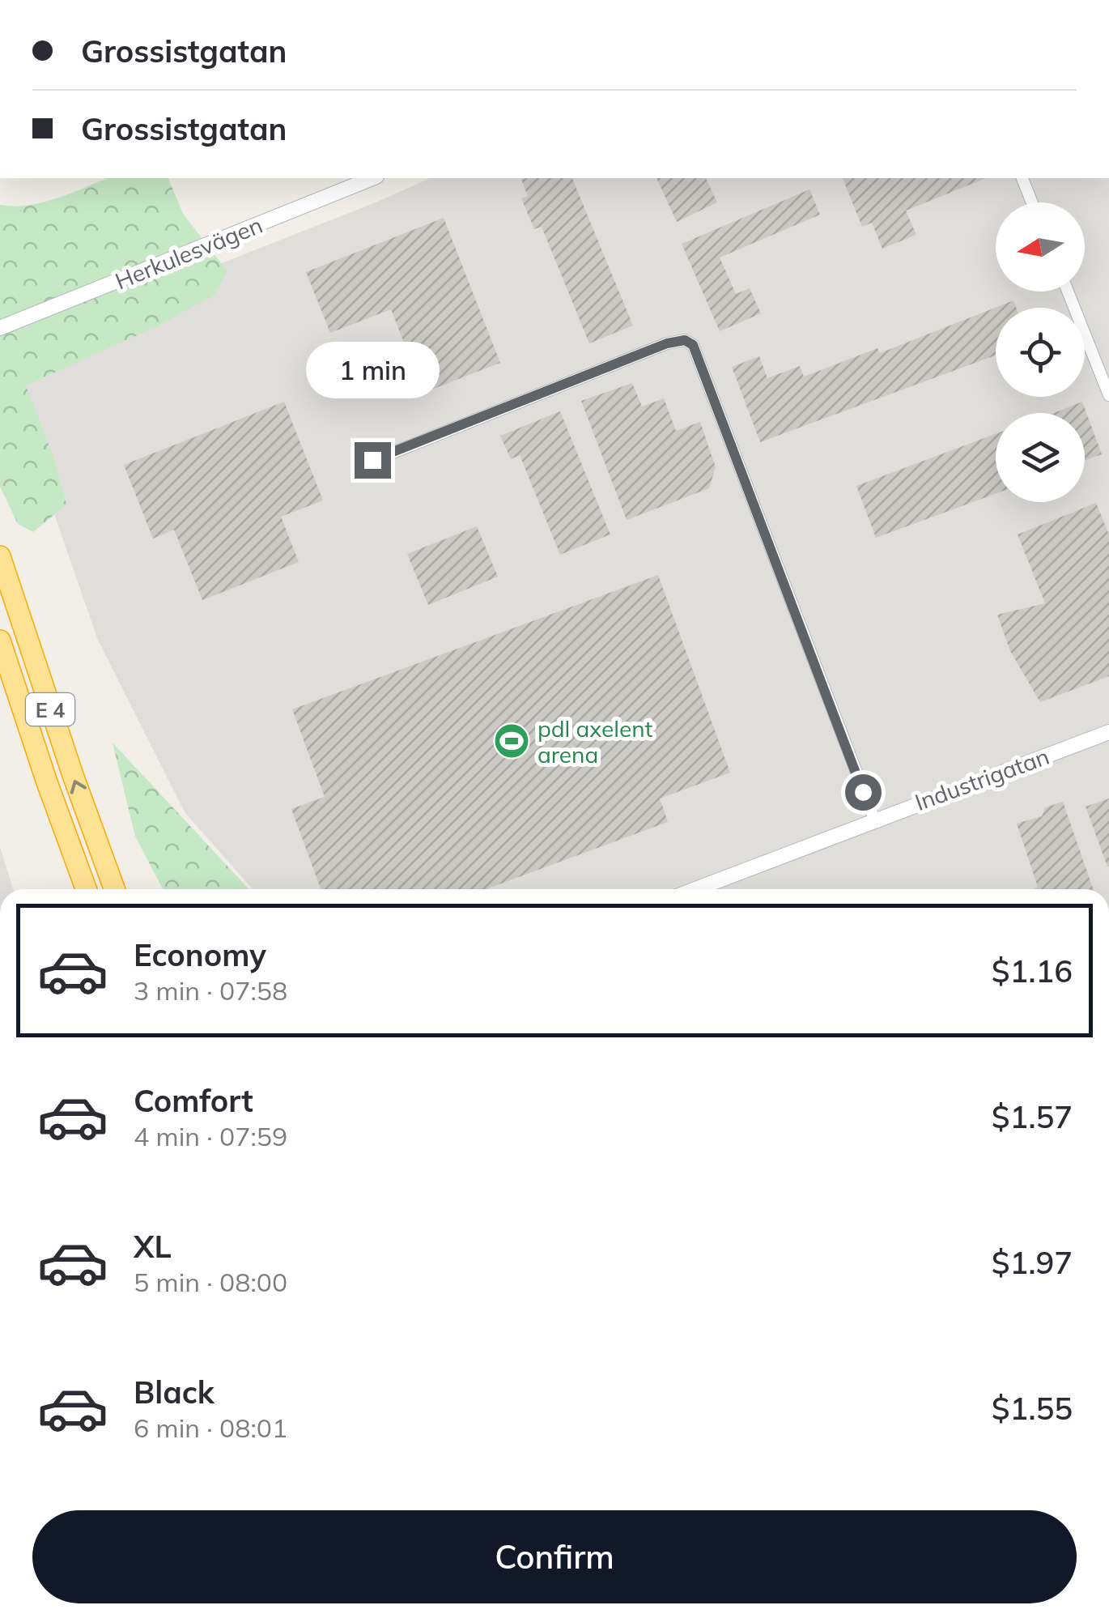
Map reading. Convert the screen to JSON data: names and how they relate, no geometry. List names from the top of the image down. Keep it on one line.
{"streets":{"highway":["E 4"],"street":["Herkulesvägen","Industrigatan"]},"places":{"sports":["pdl axelent arena"]},"north":"left","page":{"banner":["Grossistgatan","Grossistgatan"],"bubble":"1 min","list":[{"name":"Economy","note":"3 min · 07:58","value":"$1.16"},{"name":"Comfort","note":"4 min · 07:59","value":"$1.57"},{"name":"XL","note":"5 min · 08:00","value":"$1.97"},{"name":"Black","note":"6 min · 08:01","value":"$1.55"}],"buttons":"Confirm"}}
